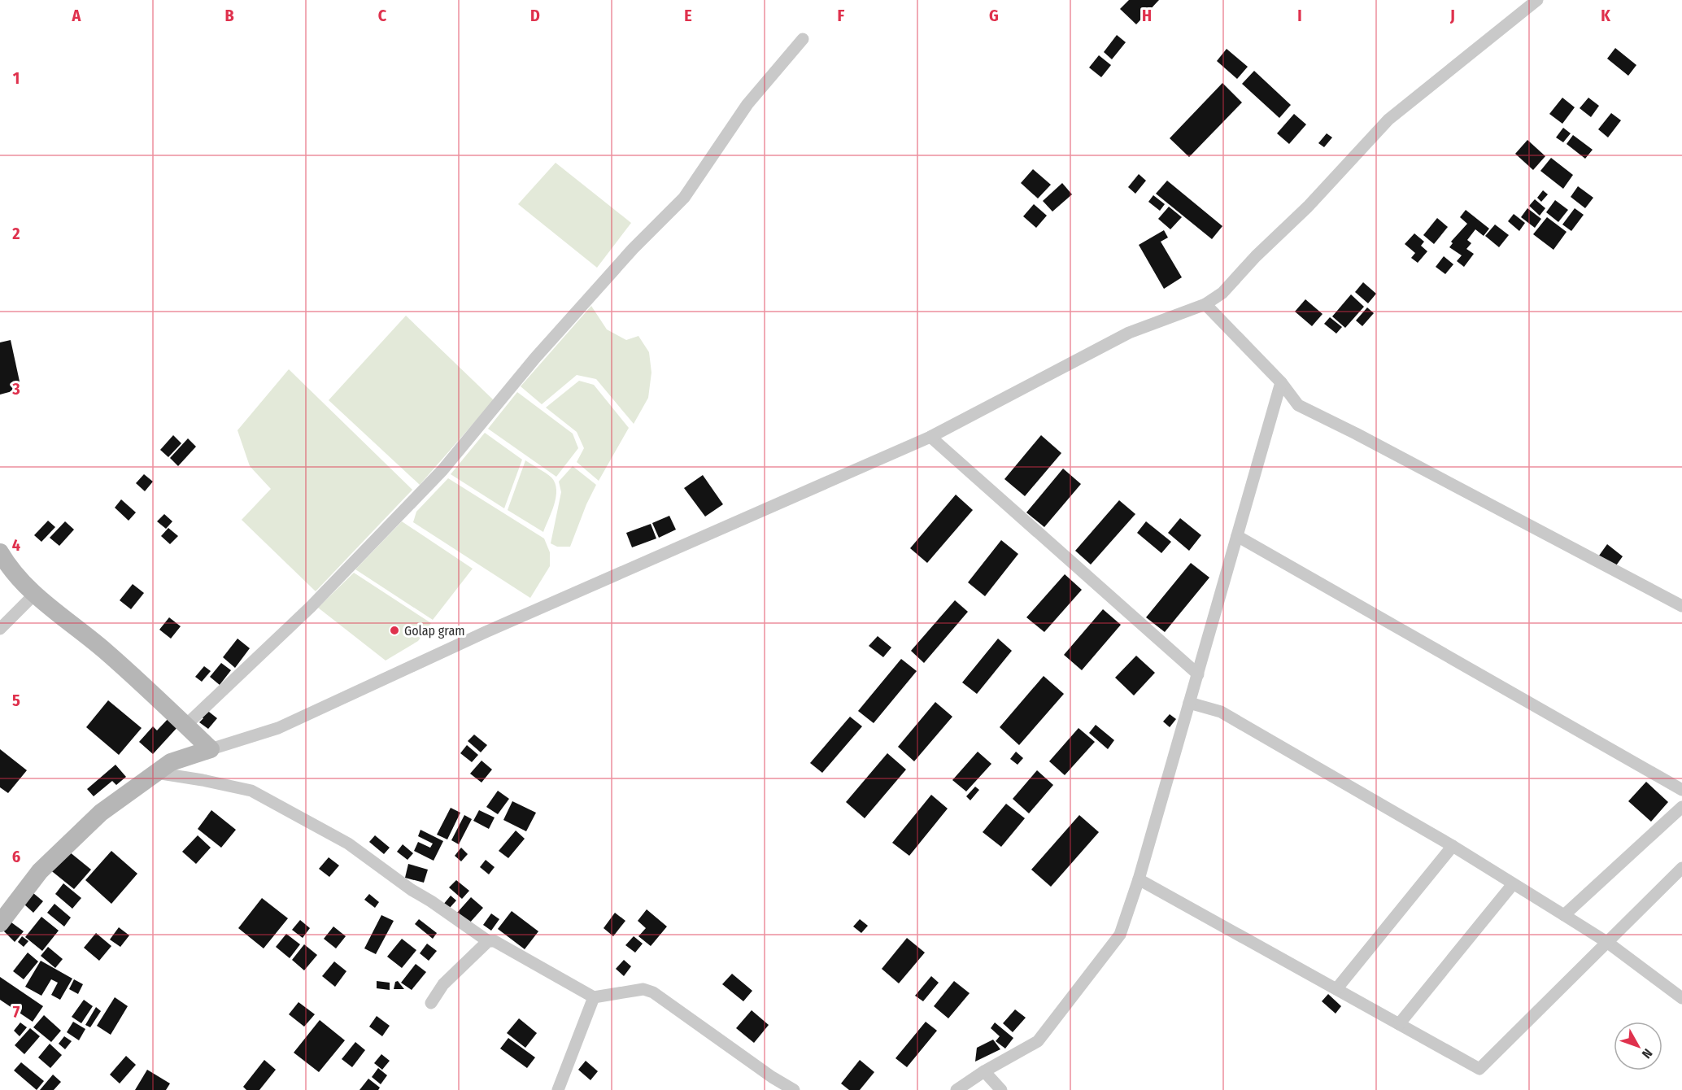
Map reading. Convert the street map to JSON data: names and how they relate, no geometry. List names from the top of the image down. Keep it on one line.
{"places":["Golap gram"],"north":"bottom right","grid":{"columns":["A","B","C","D","E","F","G","H","I","J","K"],"rows":["1","2","3","4","5","6","7"]}}
